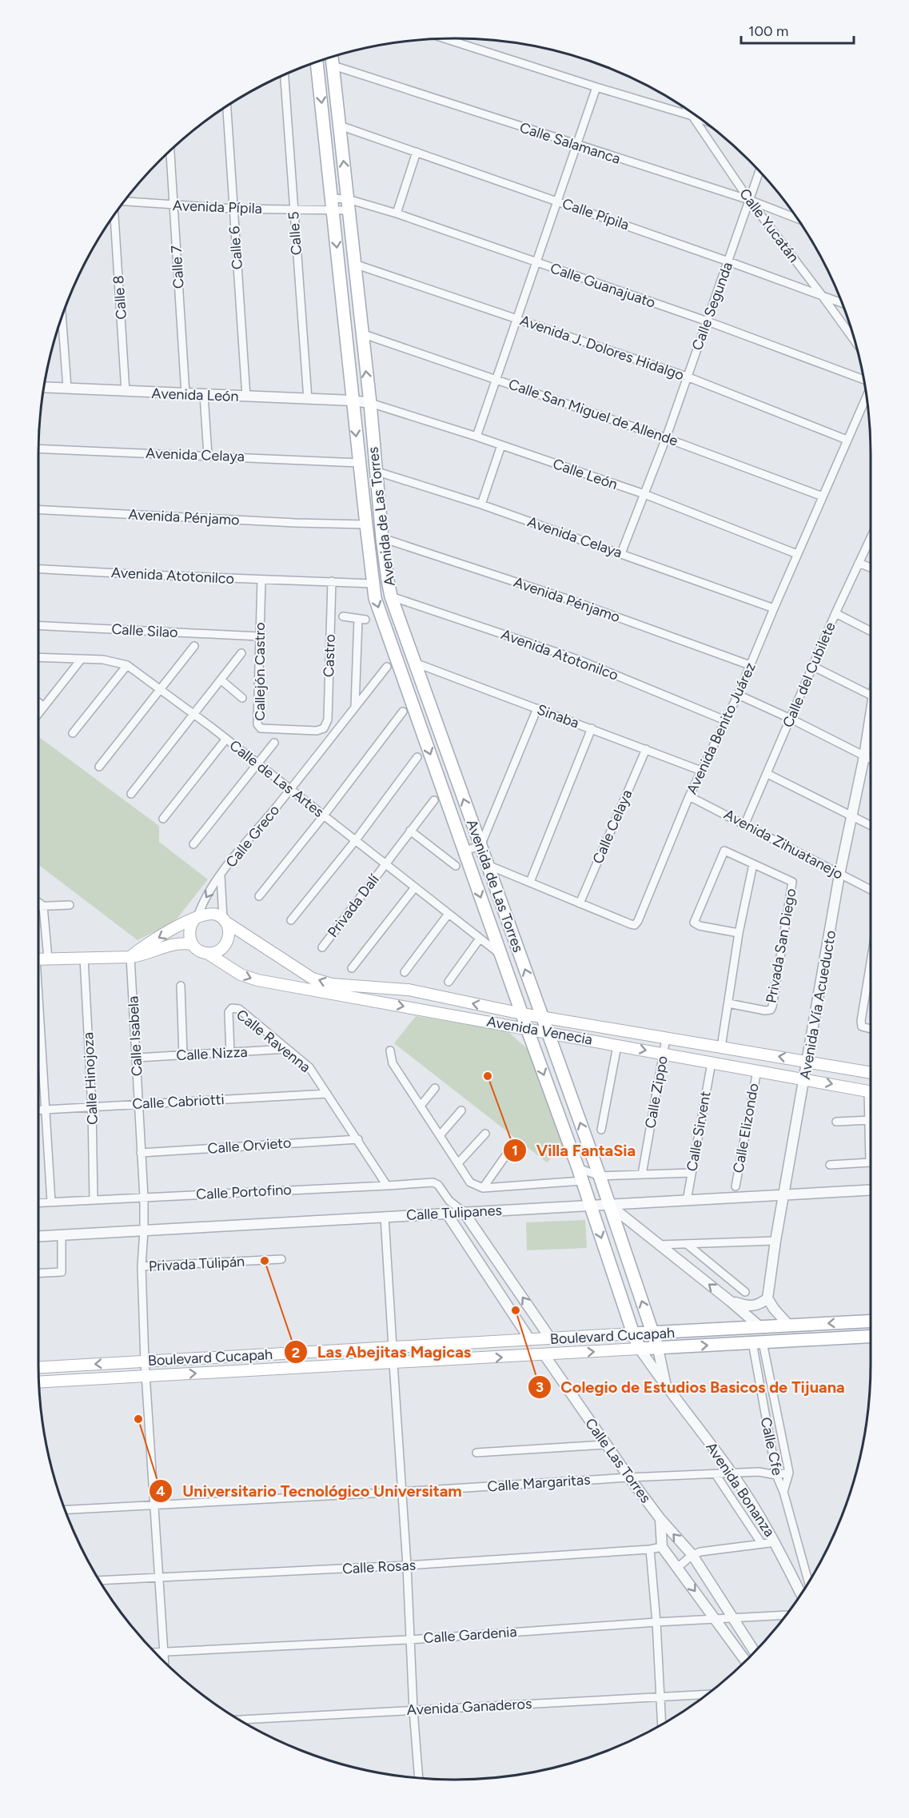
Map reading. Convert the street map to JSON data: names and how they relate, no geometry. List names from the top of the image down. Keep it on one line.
{"streets":{"main road":["Avenida de Las Torres","Avenida Venecia","Boulevard Cucapah"],"street":["Calle Salamanca","Avenida Pípila","Calle Pípila","Calle Yucatán","Calle 5","Calle 6","Calle 7","Calle Guanajuato","Calle 8","Calle Segunda","Avenida J. Dolores Hidalgo","Avenida León","Calle San Miguel de Allende","Avenida Celaya","Calle León","Avenida Pénjamo","Avenida Atotonilco","Calle Silao","Castro","Callejón Castro","Calle del Cubilete","Sinaba","Avenida Benito Juárez","Calle de Las Artes","Calle Celaya","Calle Greco","Avenida Zihuatanejo","Privada Dalí","Privada San Diego","Avenida Vía Acueducto","Calle Isabela","Calle Ravenna","Calle Nizza","Calle Hinojoza","Calle Zippo","Calle Cabriotti","Calle Elizondo","Calle Sirvent","Calle Orvieto","Calle Portofino","Calle Tulipanes","Privada Tulipán","Calle Cfe","Calle Las Torres","Calle Margaritas","Avenida Bonanza","Calle Rosas","Calle Gardenia","Avenida Ganaderos"]},"crossings":[["Calle Salamanca","Calle Yucatán"],["Calle Salamanca","Calle Segunda"],["Calle Salamanca","Avenida de Las Torres"],["Avenida Pípila","Calle 5"],["Avenida Pípila","Calle 6"],["Avenida Pípila","Calle 7"],["Avenida Pípila","Calle Guanajuato"],["Avenida Pípila","Avenida de Las Torres"],["Calle Pípila","Calle Yucatán"],["Calle Pípila","Calle Segunda"],["Calle Pípila","Avenida de Las Torres"],["Calle Yucatán","Calle Segunda"],["Calle 5","Avenida León"],["Calle 6","Avenida León"],["Calle 7","Avenida León"],["Calle Guanajuato","Calle Segunda"],["Calle Guanajuato","Avenida de Las Torres"],["Calle 8","Avenida León"],["Calle Segunda","Avenida J. Dolores Hidalgo"],["Calle Segunda","Calle San Miguel de Allende"],["Calle Segunda","Avenida Celaya"],["Calle Segunda","Calle León"],["Avenida J. Dolores Hidalgo","Avenida de Las Torres"],["Avenida J. Dolores Hidalgo","Avenida Benito Juárez"],["Avenida León","Calle León"],["Avenida León","Avenida de Las Torres"],["Calle San Miguel de Allende","Avenida de Las Torres"],["Calle San Miguel de Allende","Avenida Benito Juárez"],["Avenida Celaya","Avenida de Las Torres"],["Avenida Celaya","Avenida Benito Juárez"],["Calle León","Avenida de Las Torres"],["Calle León","Avenida Benito Juárez"],["Avenida de Las Torres","Avenida Pénjamo"],["Avenida de Las Torres","Avenida Atotonilco"],["Avenida de Las Torres","Sinaba"],["Avenida de Las Torres","Avenida Benito Juárez"],["Avenida de Las Torres","Calle de Las Artes"],["Avenida de Las Torres","Avenida Venecia"],["Avenida de Las Torres","Calle Tulipanes"],["Avenida de Las Torres","Boulevard Cucapah"],["Avenida de Las Torres","Avenida Bonanza"],["Avenida Pénjamo","Avenida Benito Juárez"],["Avenida Atotonilco","Castro"],["Avenida Atotonilco","Callejón Castro"],["Avenida Atotonilco","Avenida Benito Juárez"],["Calle Silao","Callejón Castro"],["Castro","Callejón Castro"],["Calle del Cubilete","Avenida Zihuatanejo"],["Sinaba","Avenida Benito Juárez"],["Sinaba","Calle Celaya"],["Avenida Benito Juárez","Calle Celaya"],["Avenida Benito Juárez","Avenida Zihuatanejo"],["Calle de Las Artes","Calle Greco"],["Calle de Las Artes","Privada Dalí"],["Calle Greco","Avenida Venecia"],["Avenida Zihuatanejo","Avenida Vía Acueducto"],["Avenida Vía Acueducto","Avenida Venecia"],["Avenida Vía Acueducto","Calle Tulipanes"],["Avenida Venecia","Calle Zippo"],["Avenida Venecia","Calle Elizondo"],["Avenida Venecia","Calle Sirvent"],["Calle Isabela","Calle Nizza"],["Calle Isabela","Calle Cabriotti"],["Calle Isabela","Calle Orvieto"],["Calle Isabela","Calle Portofino"],["Calle Isabela","Calle Tulipanes"],["Calle Isabela","Privada Tulipán"],["Calle Isabela","Boulevard Cucapah"],["Calle Isabela","Calle Margaritas"],["Calle Isabela","Calle Rosas"],["Calle Isabela","Calle Gardenia"],["Calle Ravenna","Calle Nizza"],["Calle Ravenna","Calle Cabriotti"],["Calle Ravenna","Calle Orvieto"],["Calle Ravenna","Calle Portofino"],["Calle Hinojoza","Calle Cabriotti"],["Calle Hinojoza","Calle Portofino"],["Calle Sirvent","Calle Tulipanes"],["Calle Portofino","Calle Tulipanes"],["Boulevard Cucapah","Calle Cfe"],["Boulevard Cucapah","Calle Las Torres"],["Boulevard Cucapah","Avenida Bonanza"],["Calle Cfe","Calle Margaritas"],["Calle Las Torres","Calle Margaritas"],["Calle Las Torres","Calle Gardenia"],["Calle Margaritas","Avenida Bonanza"]],"places":["Villa FantaSia","Las Abejitas Magicas","Colegio de Estudios Basicos de Tijuana","Universitario Tecnológico Universitam"],"scale_bar":"100 m"}
